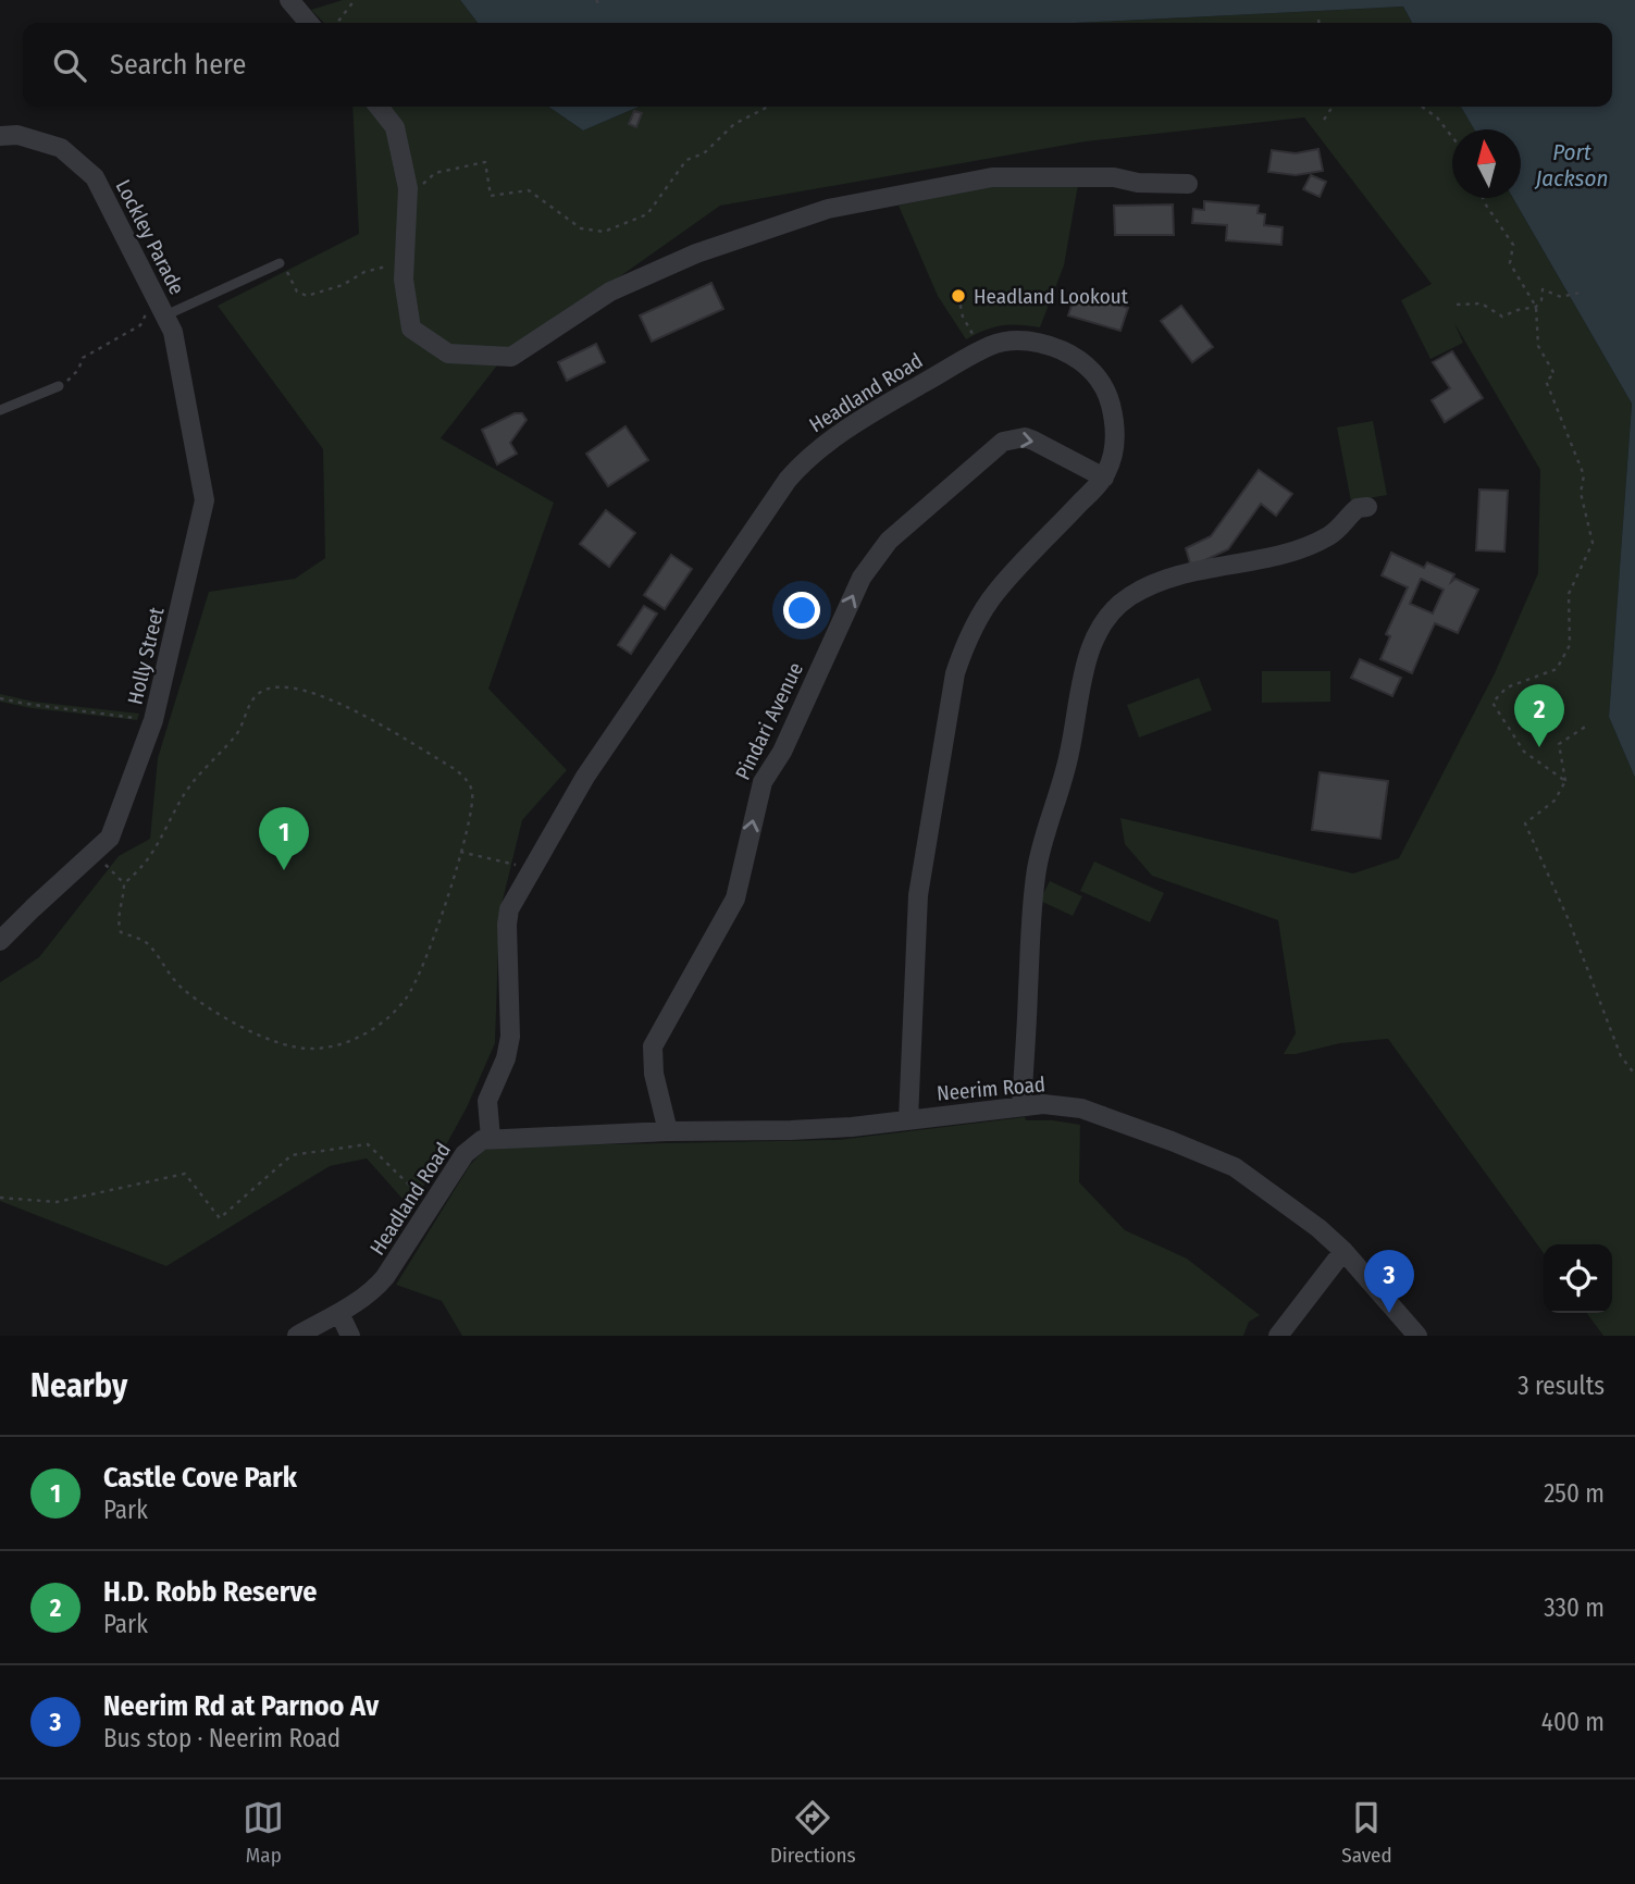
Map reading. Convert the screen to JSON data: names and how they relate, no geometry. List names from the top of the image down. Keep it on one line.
{"streets":{"street":["Lockley Parade","Headland Road","Holly Street","Pindari Avenue","Neerim Road"]},"crossings":[["Lockley Parade","Holly Street"],["Headland Road","Pindari Avenue"],["Headland Road","Neerim Road"],["Pindari Avenue","Neerim Road"]],"one_way":["Pindari Avenue"],"water":["Port Jackson"],"places":["Headland Lookout"],"north":"top","page":{"search":"Search here","pins":["2","1","3"],"heading":["Nearby","3 results"],"list":[{"mark":"1","name":"Castle Cove Park","note":"Park","value":"250 m"},{"mark":"2","name":"H.D. Robb Reserve","note":"Park","value":"330 m"},{"mark":"3","name":"Neerim Rd at Parnoo Av","note":"Bus stop · Neerim Road","value":"400 m"}],"nav":["Map","Directions","Saved"]}}
